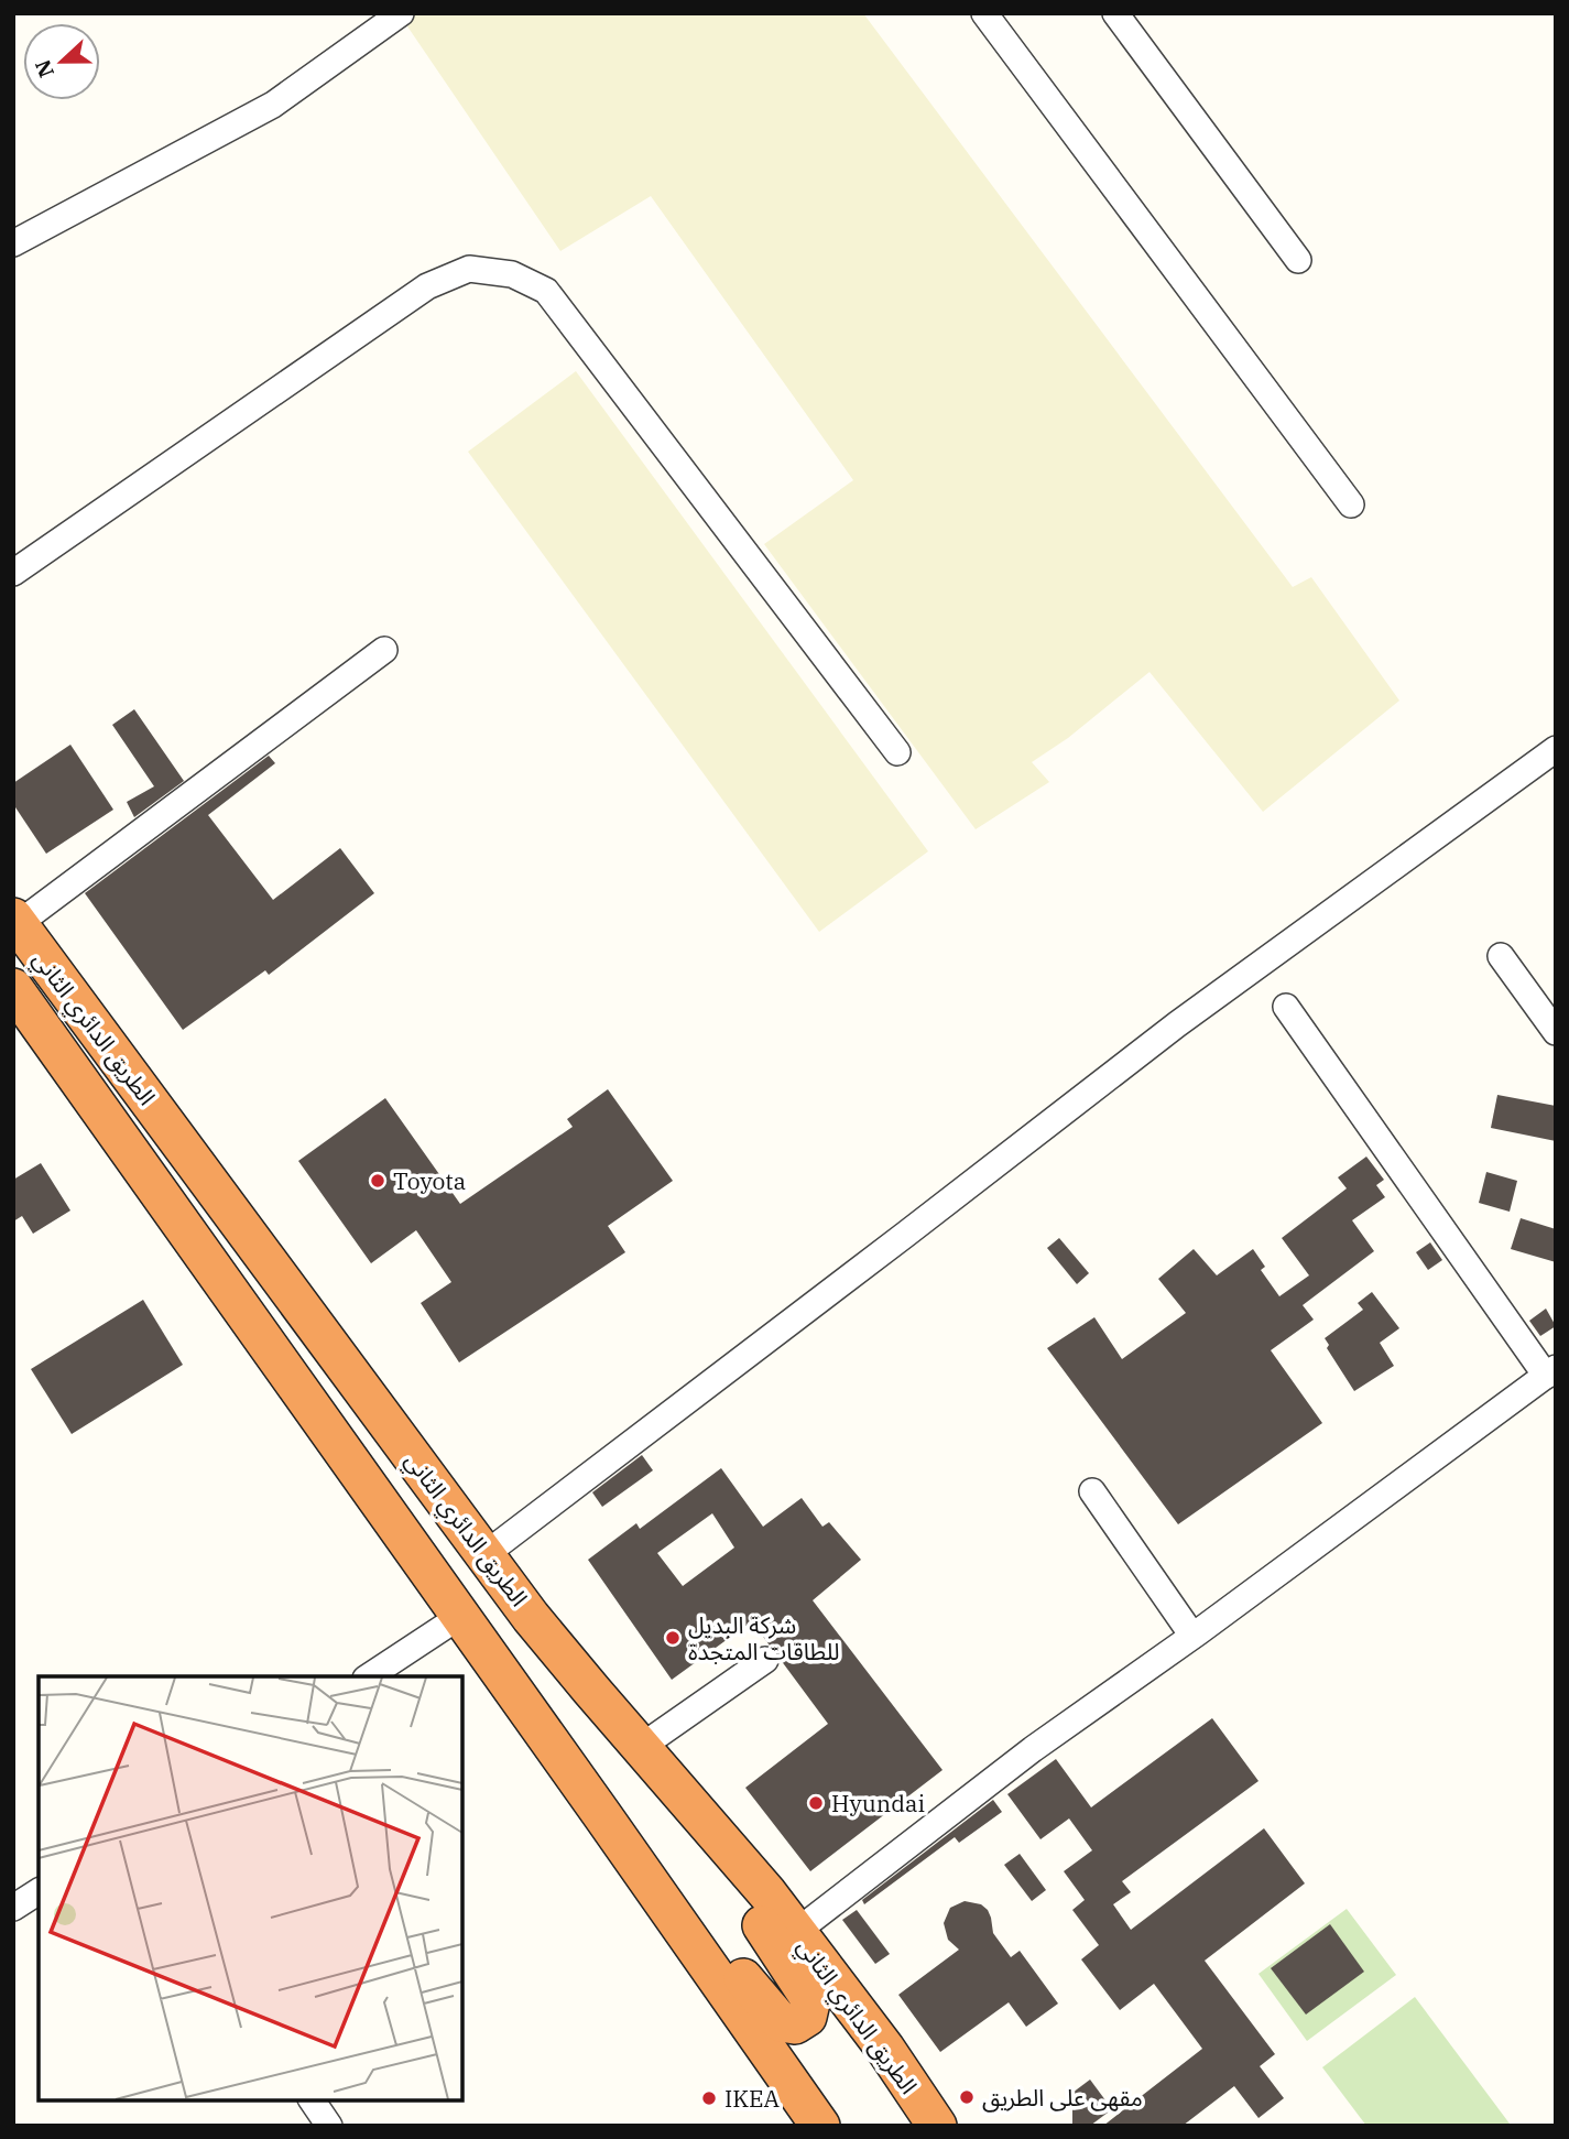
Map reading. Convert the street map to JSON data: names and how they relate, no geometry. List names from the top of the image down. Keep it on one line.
{"streets":{"highway":["الطريق الدائري الثاني"]},"places":["Toyota","شركة البديل للطاقات المتجدة","Hyundai","مقهى على الطريق","IKEA"],"north":"left"}
